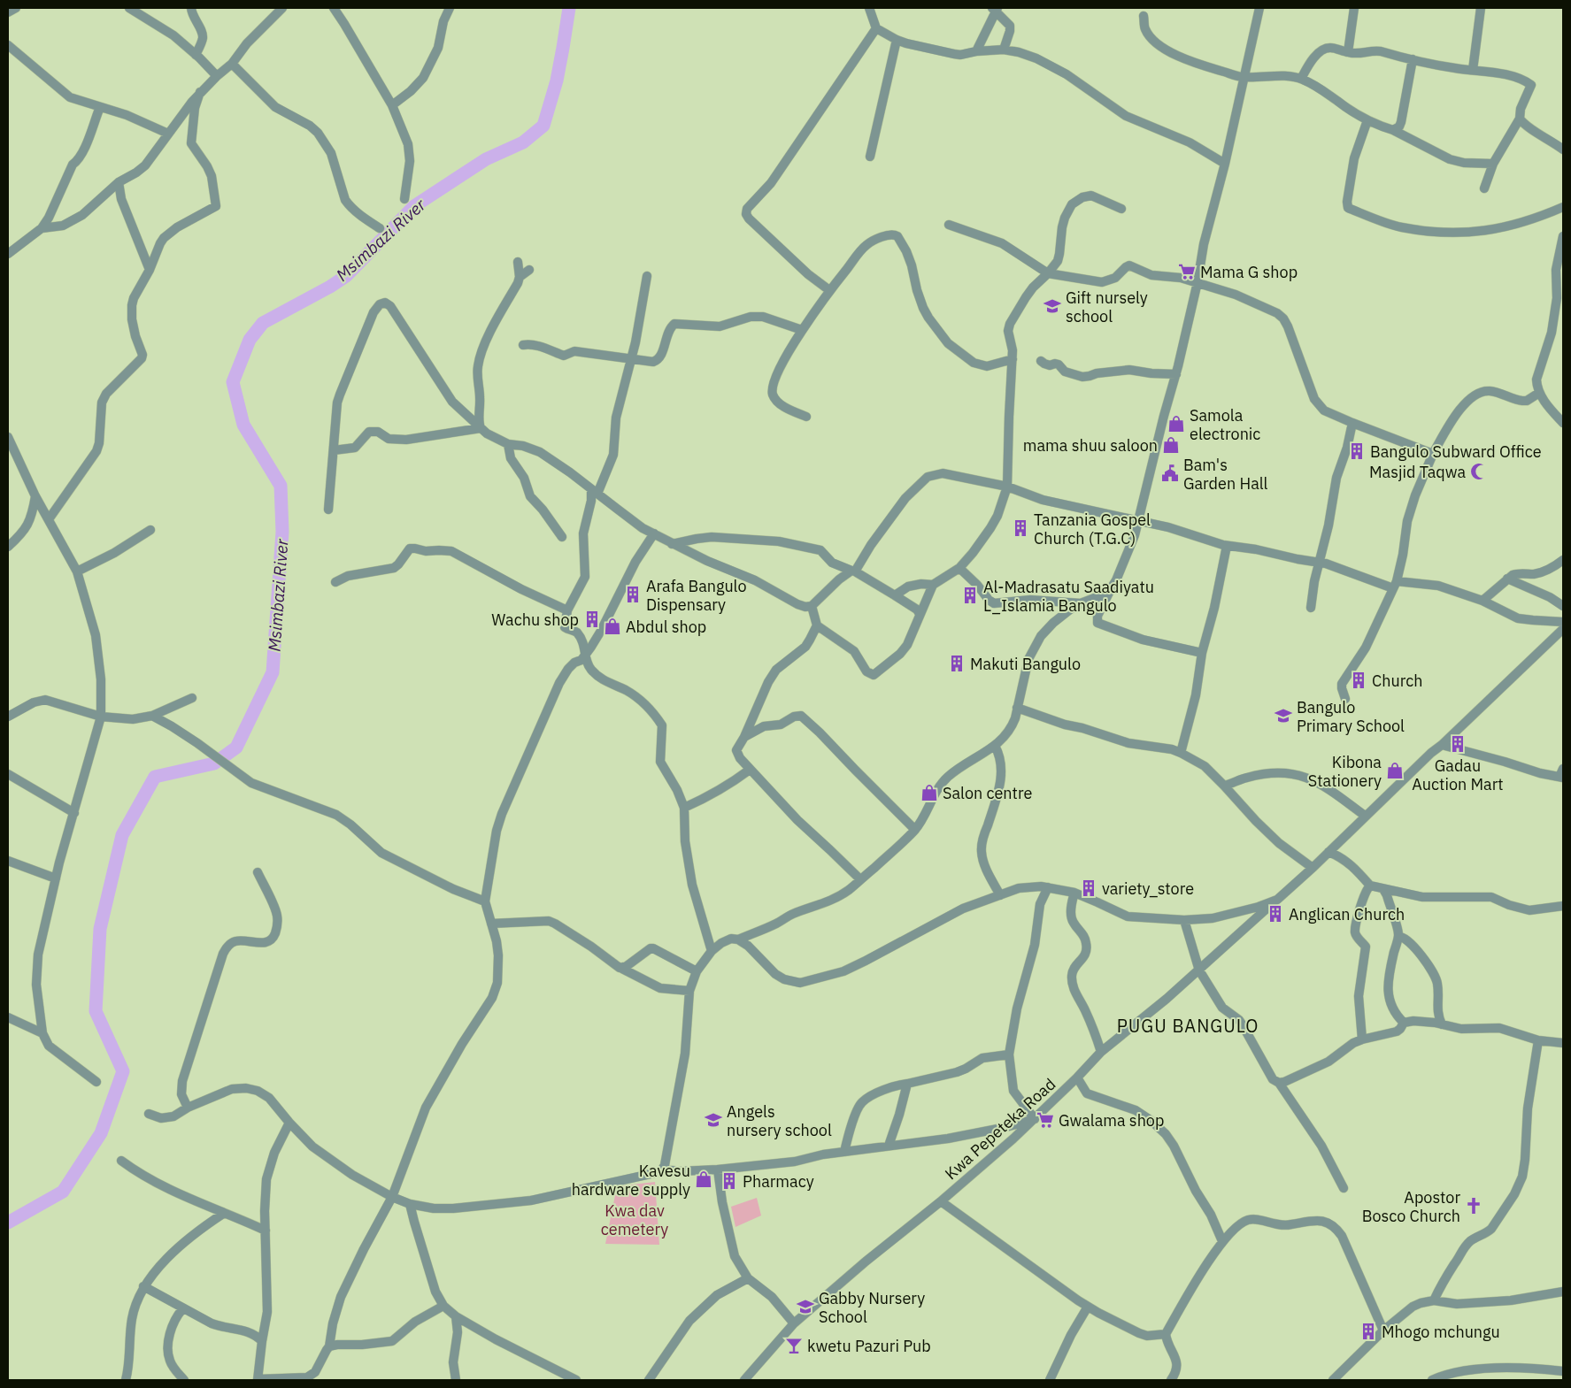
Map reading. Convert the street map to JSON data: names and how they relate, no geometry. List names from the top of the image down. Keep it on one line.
{"streets":{"street":["Kwa Pepeteka Road"]},"districts":["PUGU BANGULO"],"water":["Msimbazi River"],"parks":["Kwa dav cemetery"],"places":{"supermarket":["Mama G shop","Gwalama shop"],"school or university":["Gift nursely school","Bangulo Primary School","Angels nursery school","Gabby Nursery School"],"shop":["Samola electronic","mama shuu saloon","Abdul shop","Kibona Stationery","Salon centre","Kavesu hardware supply"],"building":["Bangulo Subward Office","Tanzania Gospel Church (T.G.C)","Arafa Bangulo Dispensary","Al-Madrasatu Saadiyatu L_Islamia Bangulo","Wachu shop","Makuti Bangulo","Church","Gadau Auction Mart","variety_store","Anglican Church","Pharmacy","Mhogo mchungu"],"mosque":["Masjid Taqwa"],"public building":["Bam's Garden Hall"],"church":["Apostor Bosco Church"],"bar":["kwetu Pazuri Pub"]}}
